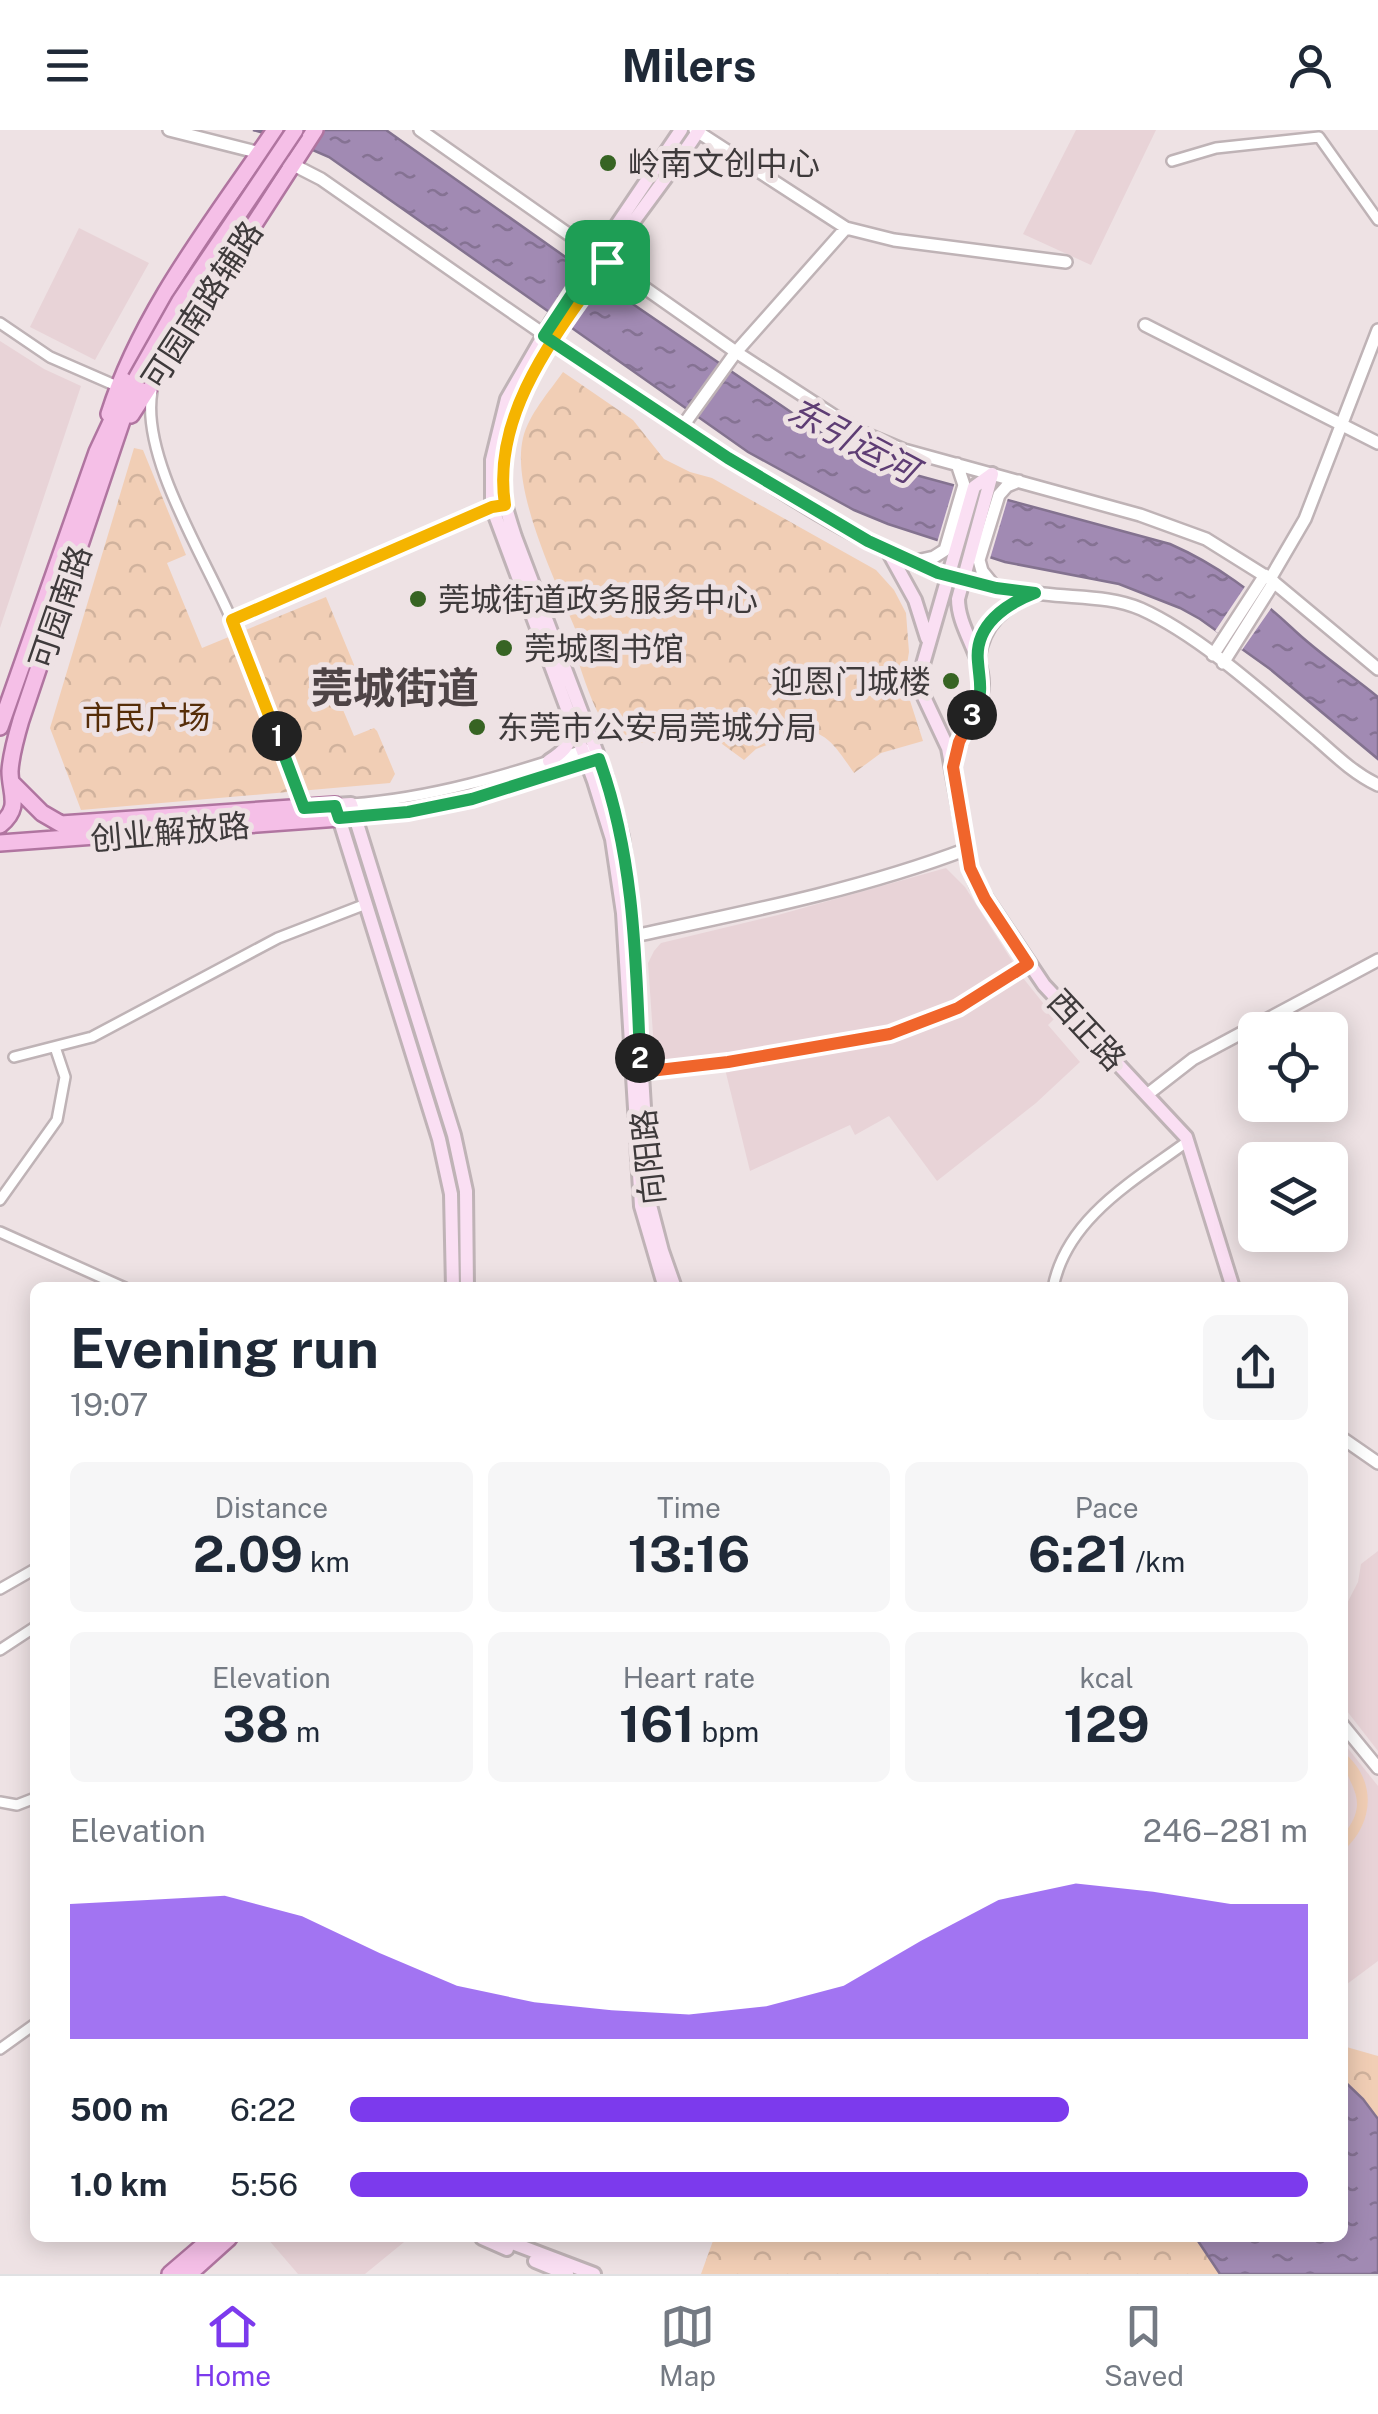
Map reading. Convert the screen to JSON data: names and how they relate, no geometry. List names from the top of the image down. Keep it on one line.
{"streets":{"main road":["可园南路辅路","可园南路","创业解放路","西正路","向阳路"]},"crossings":[["可园南路辅路","可园南路"]],"districts":["莞城街道"],"water":["东引运河"],"parks":["市民广场"],"places":["岭南文创中心","莞城街道政务服务中心","莞城图书馆","迎恩门城楼","东莞市公安局莞城分局"],"page":{"header":"Milers","pins":["3","1","2"],"heading":["Evening run","19:07"],"stats":[["Distance","2.09 km"],["Time","13:16"],["Pace","6:21 /km"],["Elevation","38 m"],["Heart rate","161 bpm"],["kcal","129"]],"chart":["Elevation","246–281 m"],"list":[{"name":"500 m","note":"6:22"},{"name":"1.0 km","note":"5:56"}],"tabs":["Home","Map","Saved"]}}
